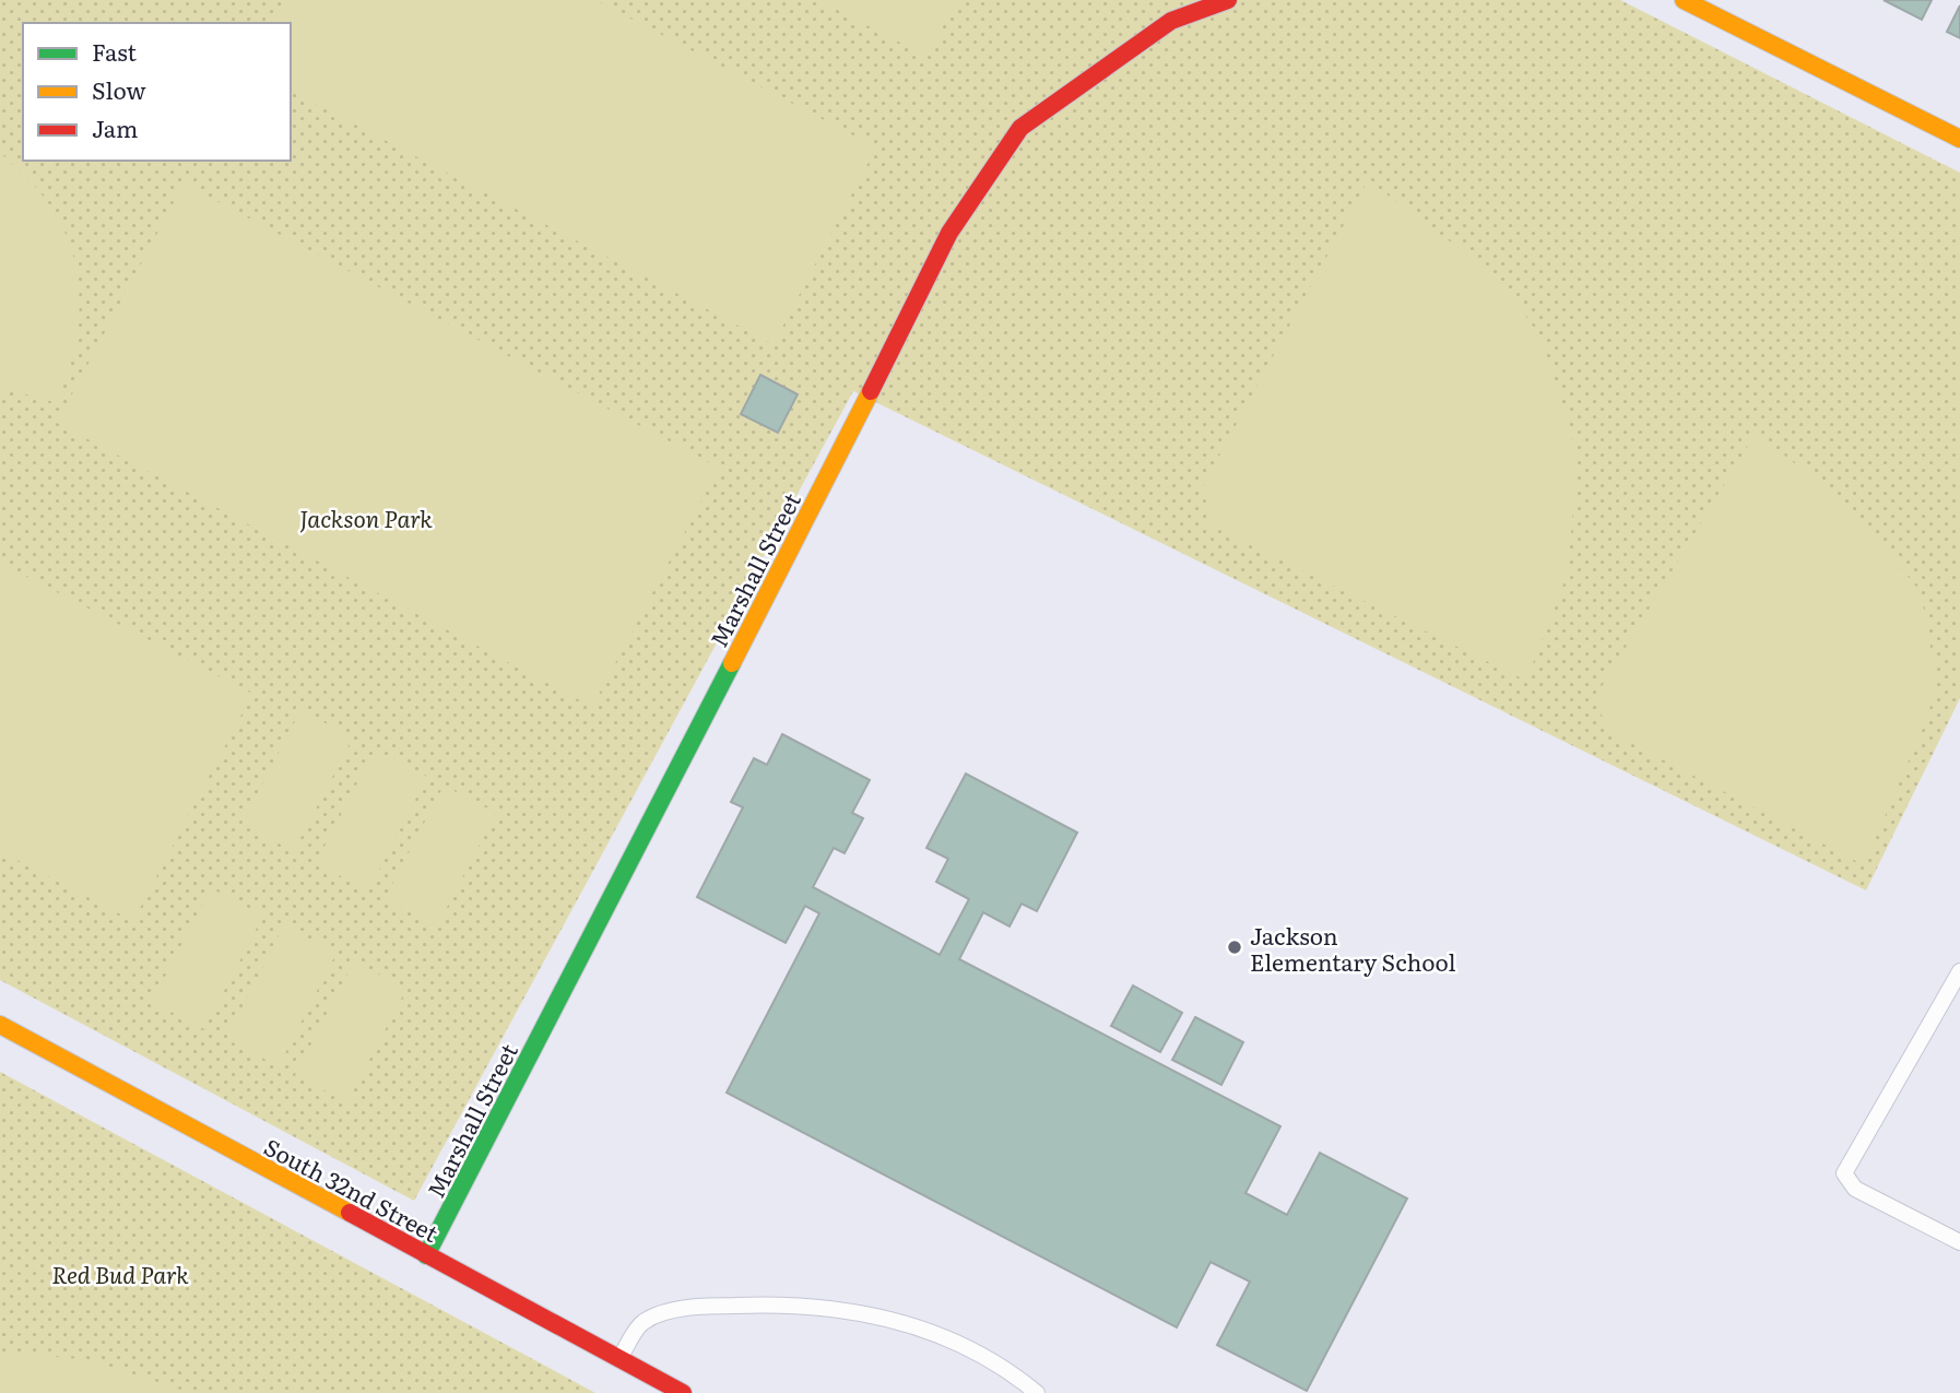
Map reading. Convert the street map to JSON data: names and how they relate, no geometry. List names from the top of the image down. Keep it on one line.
{"streets":{"street":["Marshall Street","South 32nd Street"]},"crossings":[["Marshall Street","South 32nd Street"]],"parks":["Jackson Park","Red Bud Park"],"places":["Jackson Elementary School"],"legend":["Fast","Slow","Jam"]}
